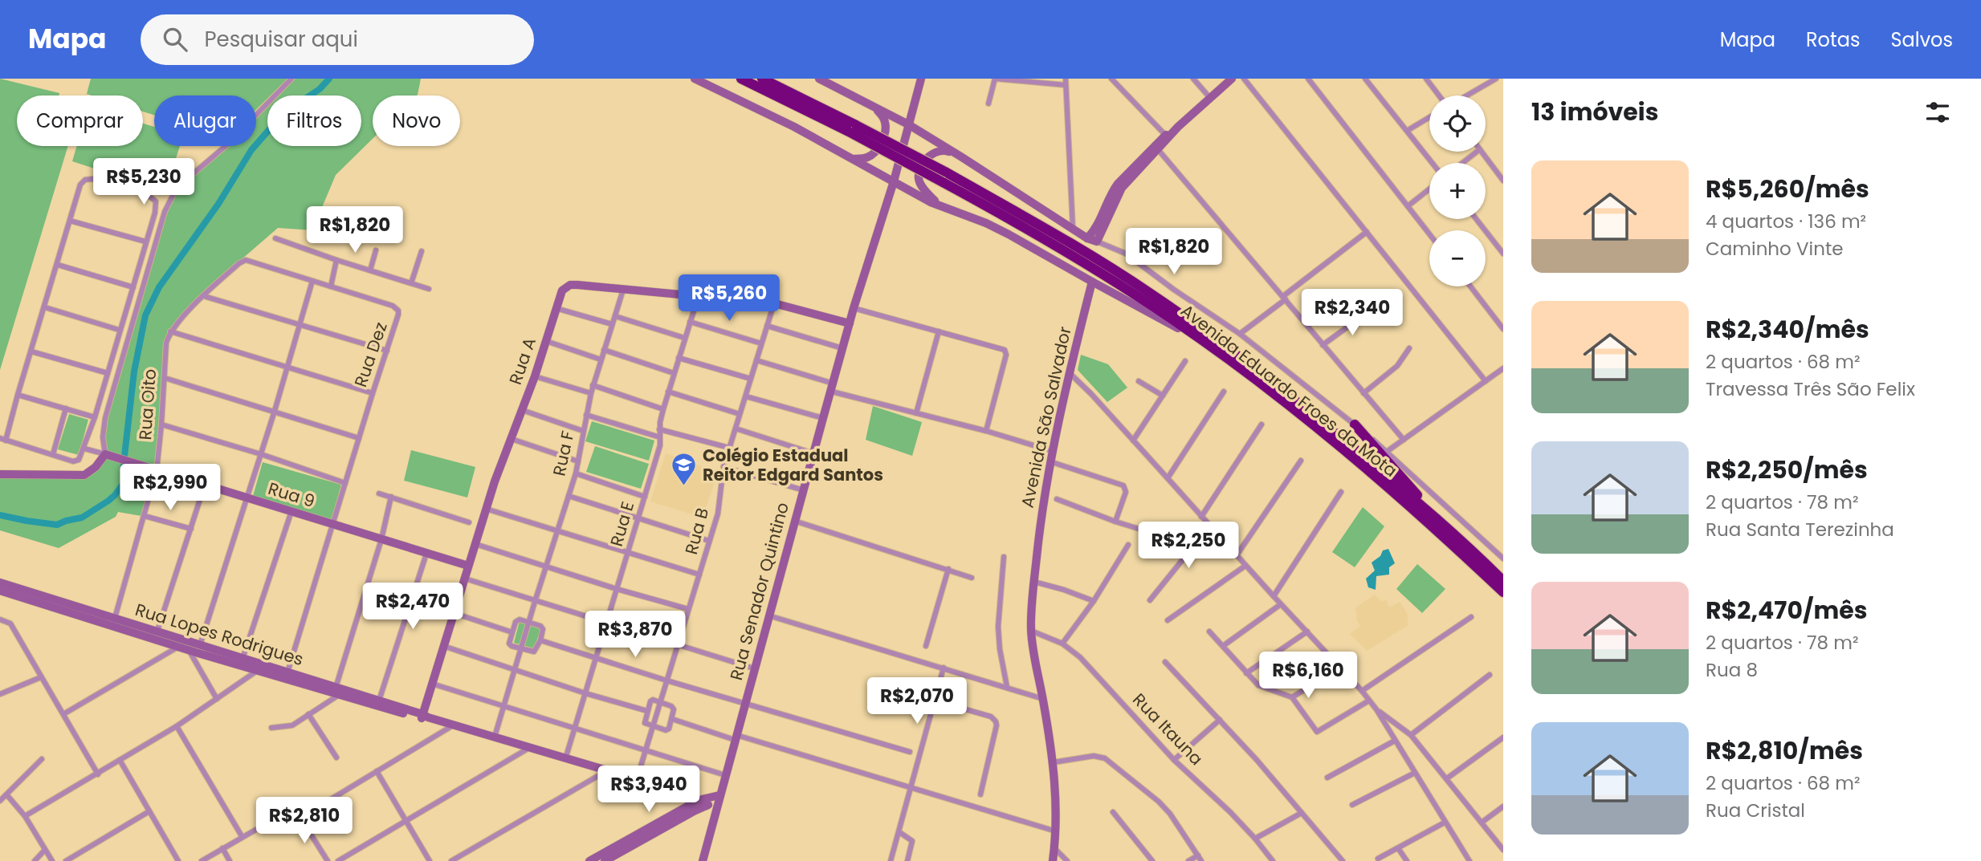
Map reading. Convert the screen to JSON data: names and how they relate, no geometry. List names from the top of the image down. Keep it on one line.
{"streets":{"highway":["Avenida Eduardo Froes da Mota"],"street":["Rua Dez","Rua A","Rua Oito","Avenida São Salvador","Rua F","Rua 9","Rua E","Rua B","Rua Senador Quintino","Rua Lopes Rodrigues","Rua Itauna"]},"crossings":[["Rua Dez","Rua 9"],["Rua Dez","Rua Lopes Rodrigues"],["Rua A","Rua F"],["Rua A","Rua 9"],["Rua A","Rua E"],["Rua A","Rua B"],["Rua A","Rua Senador Quintino"],["Rua A","Rua Lopes Rodrigues"],["Rua Oito","Rua 9"],["Rua Oito","Rua Lopes Rodrigues"],["Avenida São Salvador","Rua Itauna"],["Rua E","Rua Lopes Rodrigues"]],"places":{"school or university":["Colégio Estadual Reitor Edgard Santos"]},"page":{"header":"Mapa","search":"Pesquisar aqui","nav":["Mapa","Rotas","Salvos"],"heading":"13 imóveis","map_buttons":["+","−"],"chip":["Comprar","Alugar","Filtros","Novo"],"list":[{"name":"R$5,260/mês","note":"4 quartos · 136 m² · Caminho Vinte"},{"name":"R$2,340/mês","note":"2 quartos · 68 m² · Travessa Três São Felix"},{"name":"R$2,250/mês","note":"2 quartos · 78 m² · Rua Santa Terezinha"},{"name":"R$2,470/mês","note":"2 quartos · 78 m² · Rua 8"},{"name":"R$2,810/mês","note":"2 quartos · 68 m² · Rua Cristal"}],"price":["R$5,230","R$1,820","R$1,820","R$5,260","R$2,340","R$2,990","R$2,250","R$2,470","R$3,870","R$6,160","R$2,070","R$3,940","R$2,810"]}}
